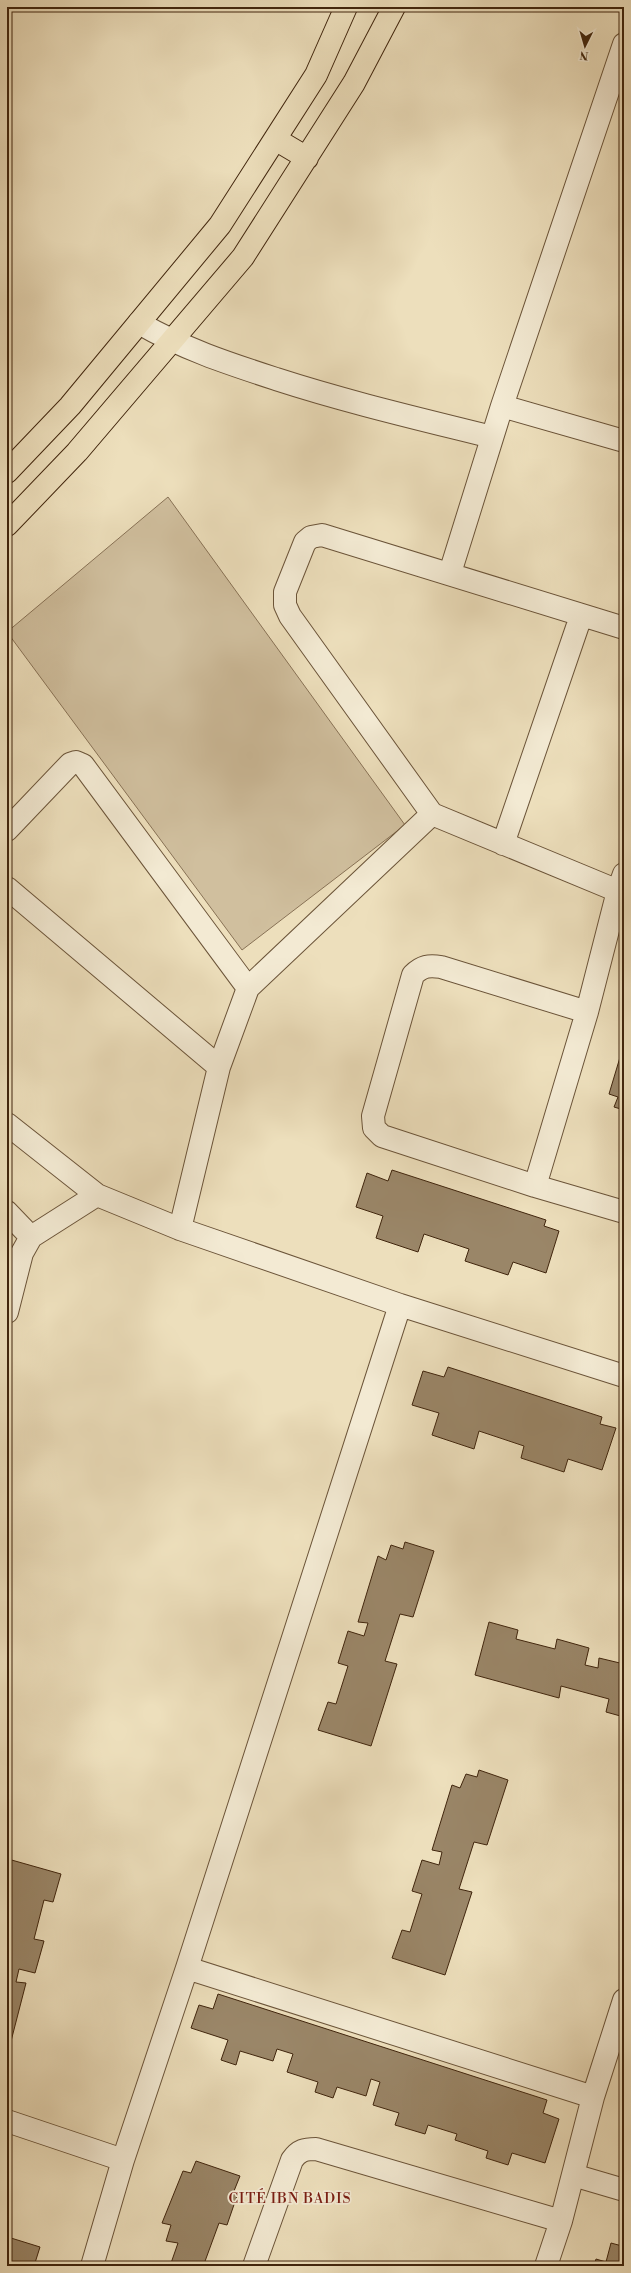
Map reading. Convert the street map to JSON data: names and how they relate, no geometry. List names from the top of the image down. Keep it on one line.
{"districts":["CITÉ IBN BADIS"],"north":"bottom"}
